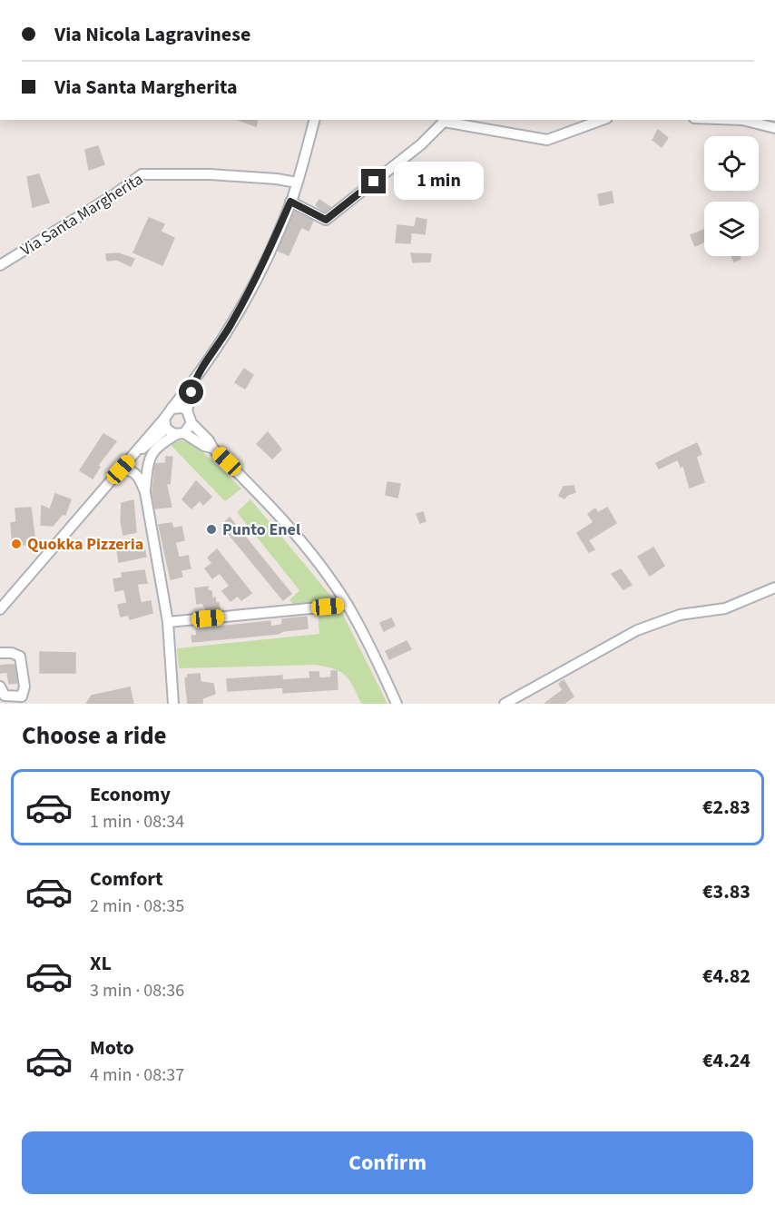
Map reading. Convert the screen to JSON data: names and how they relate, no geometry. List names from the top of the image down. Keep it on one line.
{"streets":{"street":["Via Santa Margherita"]},"places":["Punto Enel","Quokka Pizzeria"],"page":{"banner":["Via Nicola Lagravinese","Via Santa Margherita"],"bubble":"1 min","heading":"Choose a ride","list":[{"name":"Economy","note":"1 min · 08:34","value":"€2.83"},{"name":"Comfort","note":"2 min · 08:35","value":"€3.83"},{"name":"XL","note":"3 min · 08:36","value":"€4.82"},{"name":"Moto","note":"4 min · 08:37","value":"€4.24"}],"buttons":"Confirm"}}
